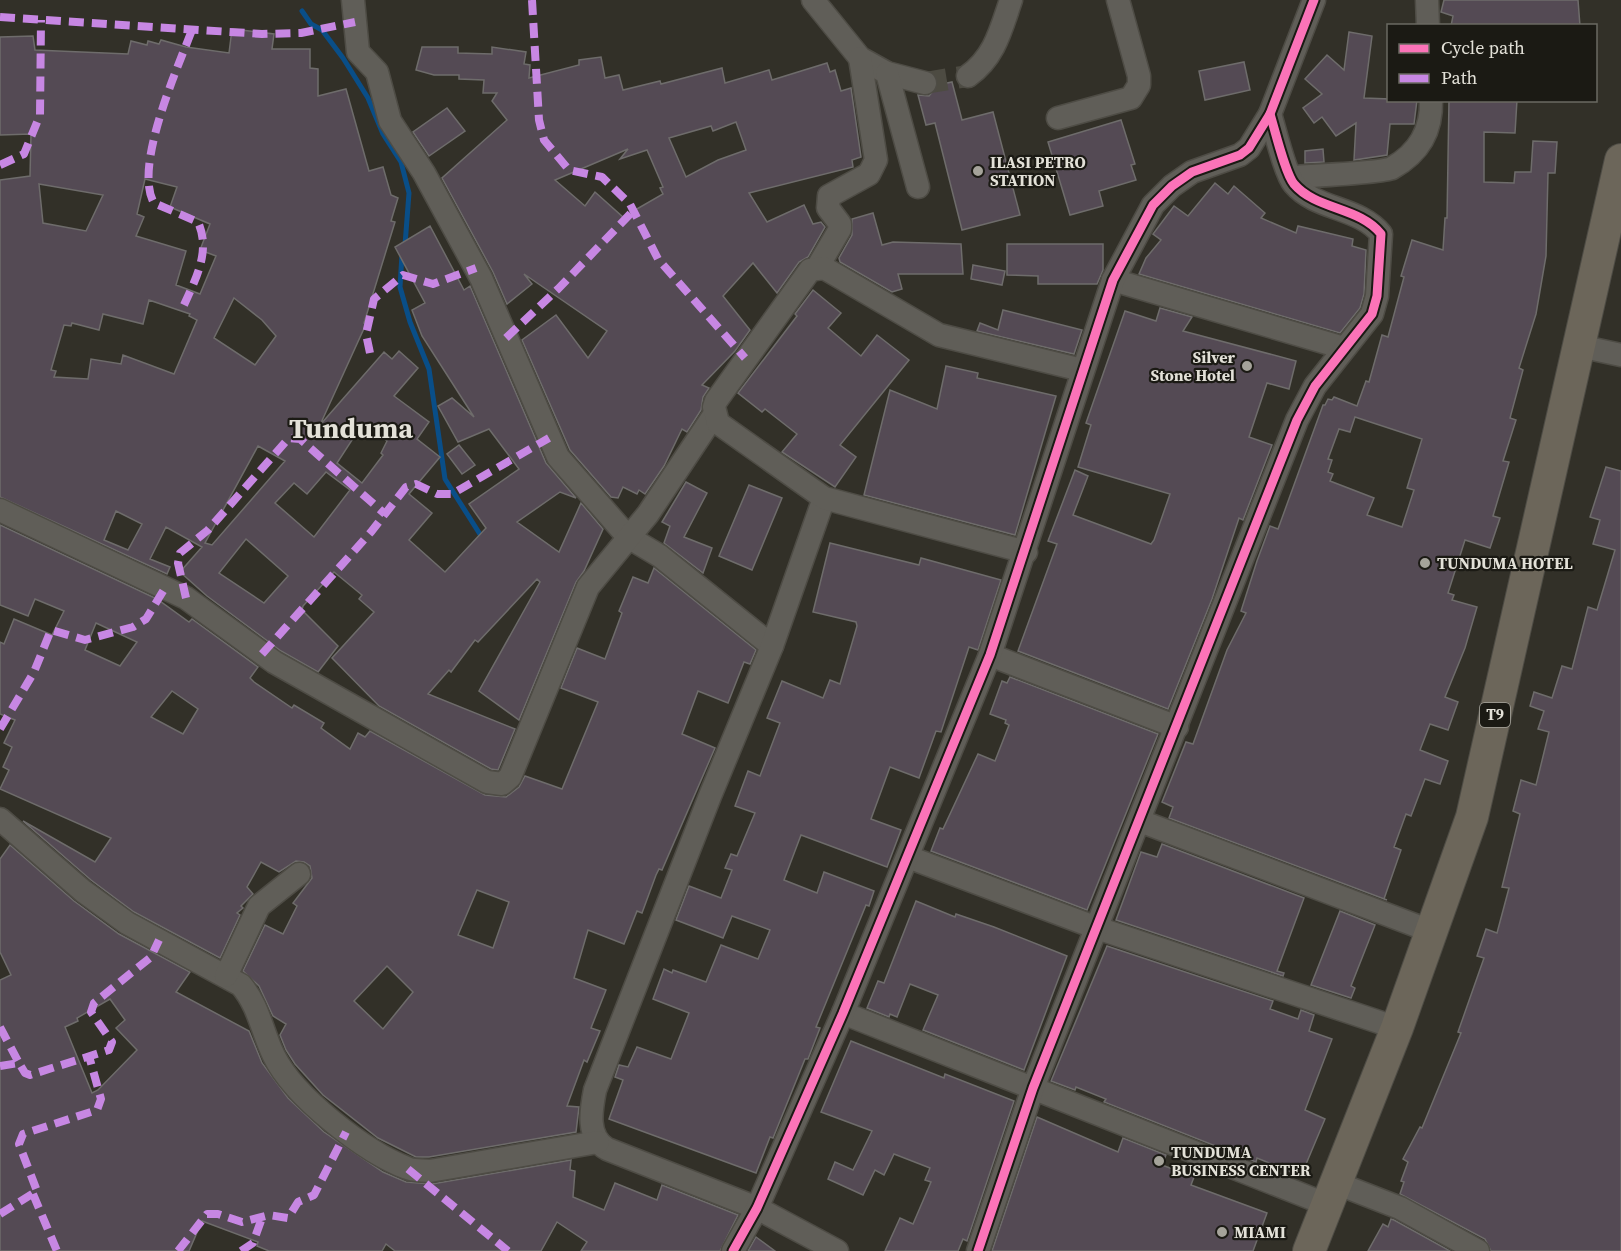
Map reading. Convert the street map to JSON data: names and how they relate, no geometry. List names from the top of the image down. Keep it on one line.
{"streets":{"highway":["T9"]},"districts":["Tunduma"],"places":["ILASI PETRO STATION","Silver Stone Hotel","TUNDUMA HOTEL","TUNDUMA BUSINESS CENTER","MIAMI"],"legend":["Cycle path","Path"]}
